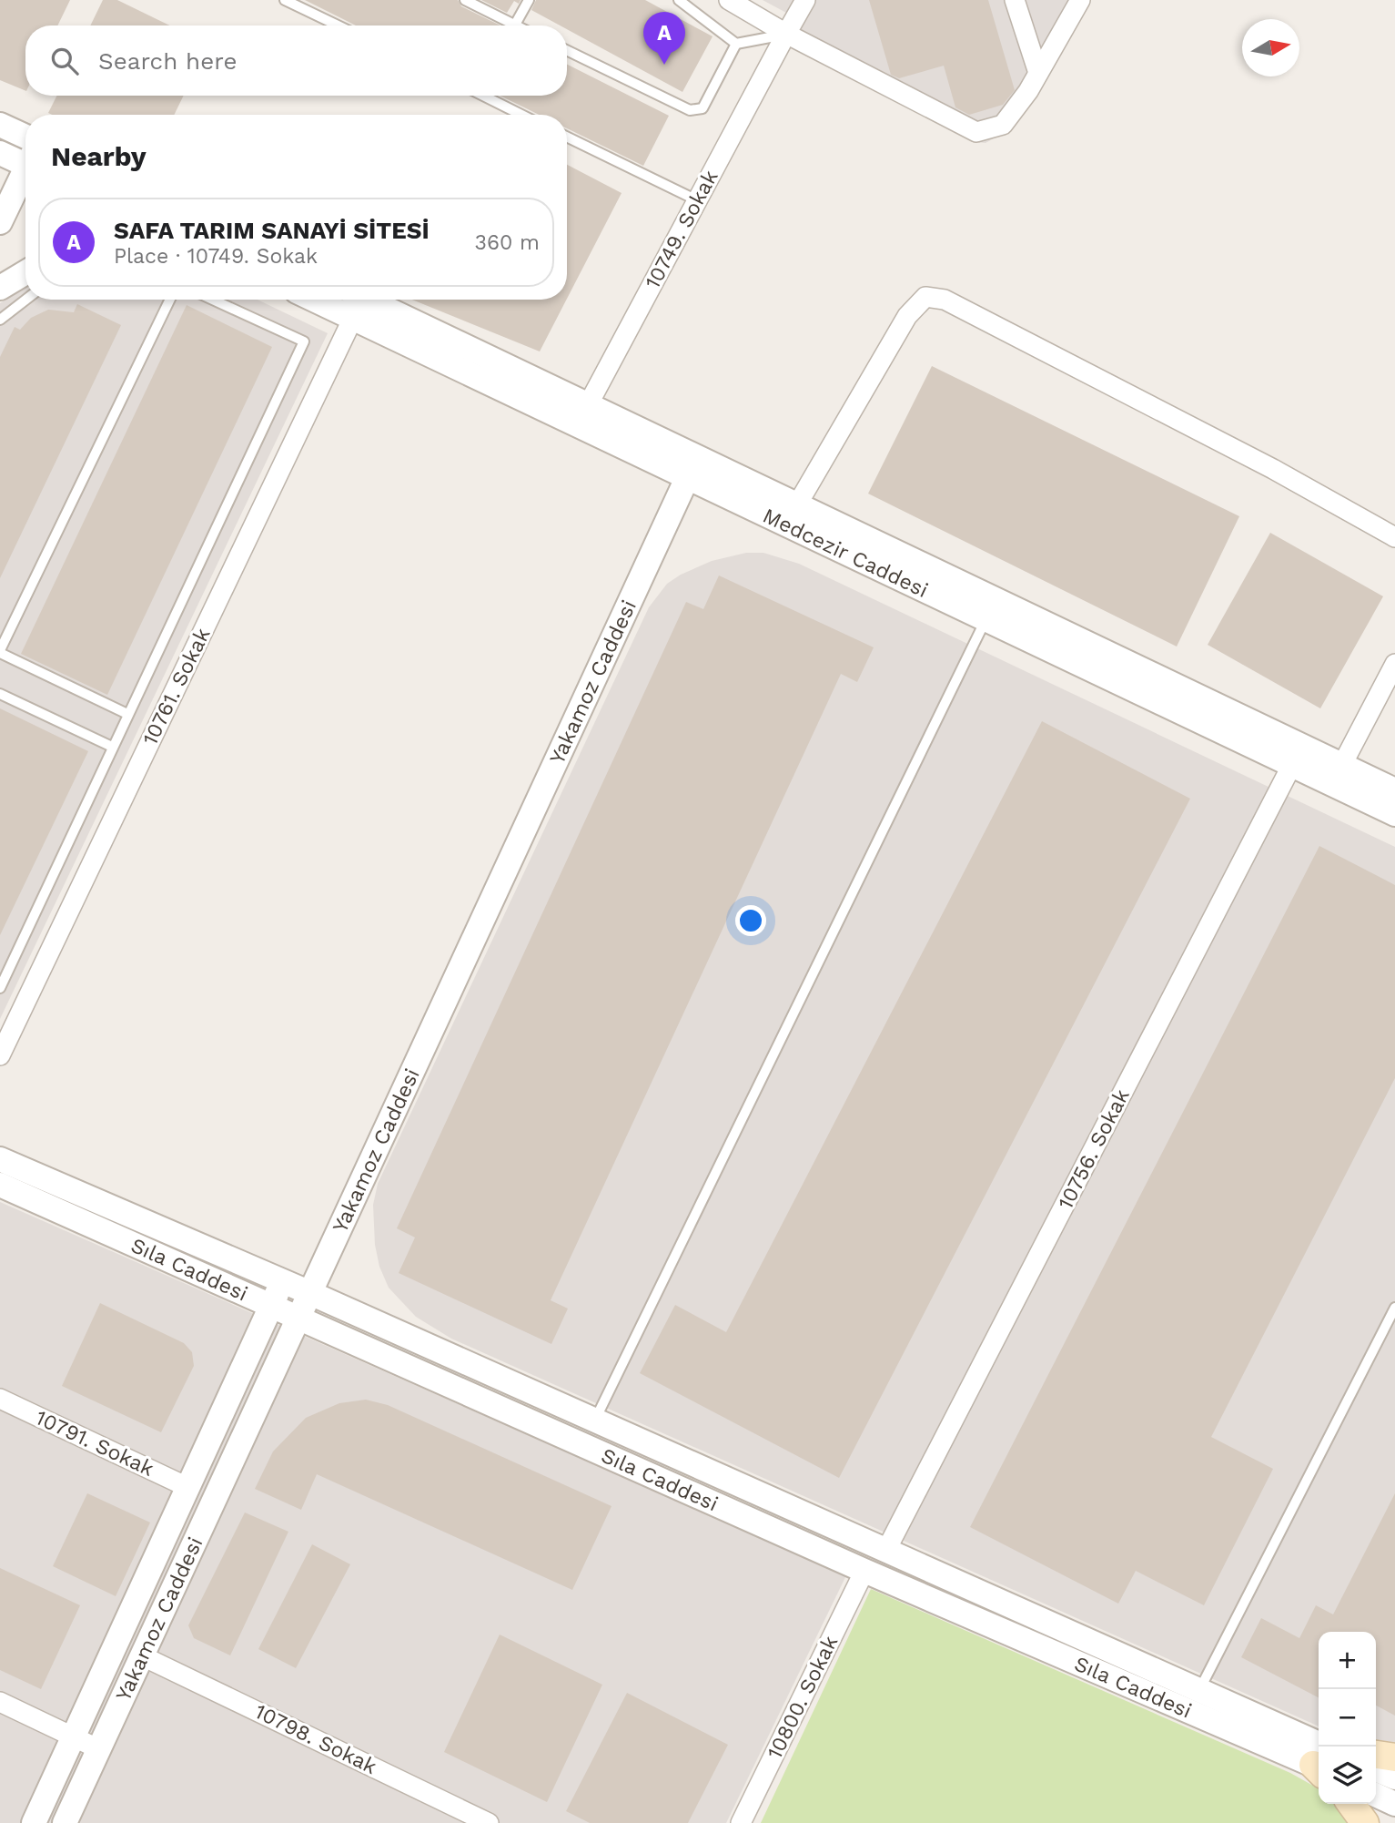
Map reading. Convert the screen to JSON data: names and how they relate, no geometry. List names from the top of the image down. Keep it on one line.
{"streets":{"street":["10749. Sokak","Medcezir Caddesi","Yakamoz Caddesi","10761. Sokak","10756. Sokak","Sıla Caddesi","10791. Sokak","10800. Sokak","10798. Sokak"]},"crossings":[["10749. Sokak","Medcezir Caddesi"],["Medcezir Caddesi","Yakamoz Caddesi"],["Medcezir Caddesi","10761. Sokak"],["Medcezir Caddesi","10756. Sokak"],["Yakamoz Caddesi","Sıla Caddesi"],["Yakamoz Caddesi","10791. Sokak"],["Yakamoz Caddesi","10798. Sokak"],["Sıla Caddesi","10800. Sokak"]],"north":"right","page":{"pins":"A","search":"Search here","heading":"Nearby","list":[{"mark":"A","name":"SAFA TARIM SANAYİ SİTESİ","note":"Place · 10749. Sokak","value":"360 m"}],"map_buttons":["+","−"]}}
